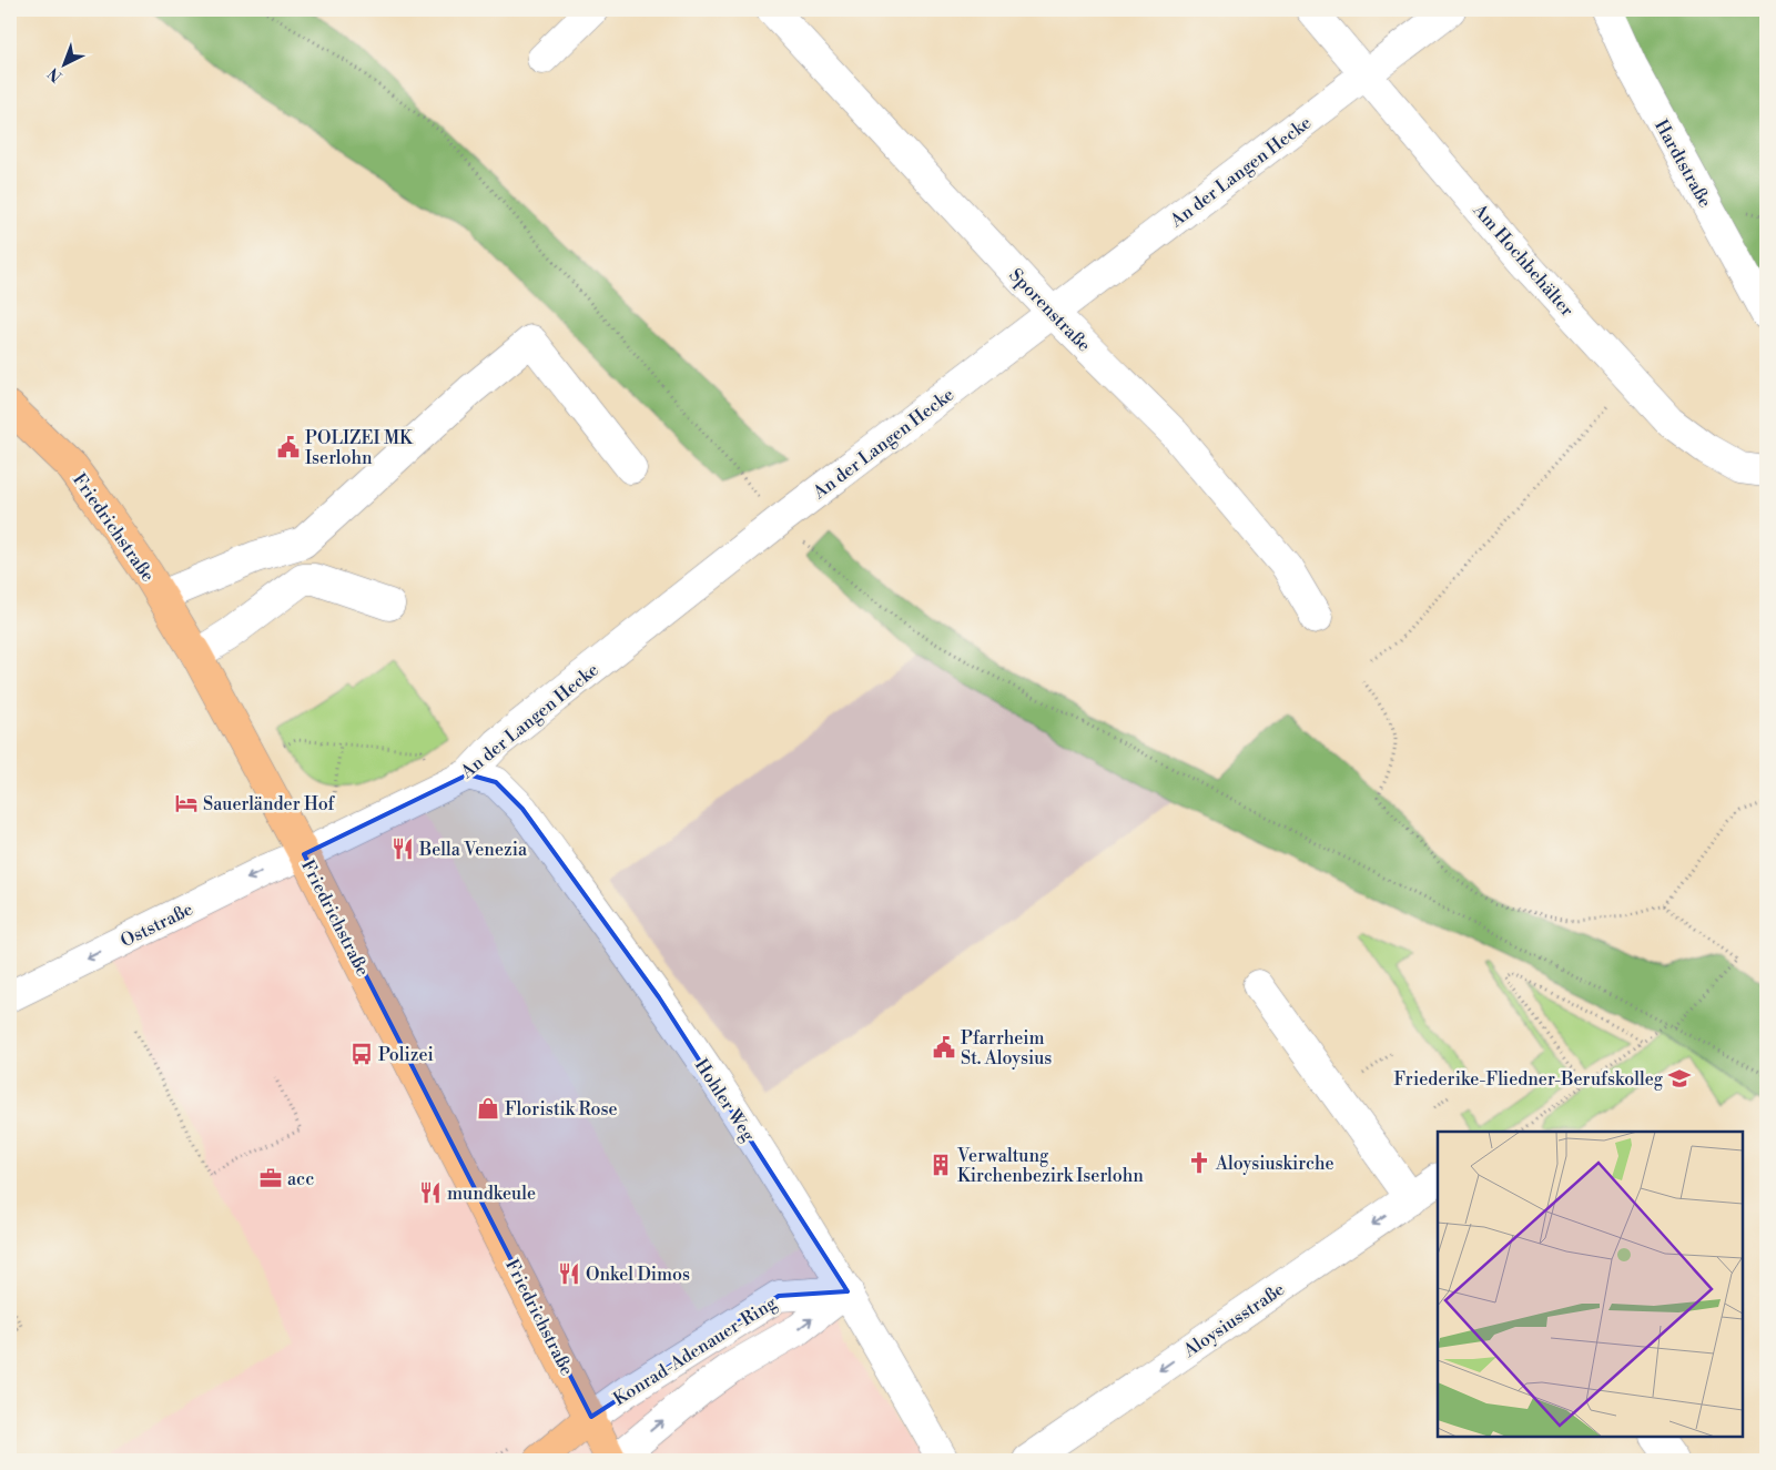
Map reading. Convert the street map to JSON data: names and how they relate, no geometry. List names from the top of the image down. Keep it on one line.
{"streets":{"main road":["Friedrichstraße","Konrad-Adenauer-Ring"],"street":["Hardtstraße","An der Langen Hecke","Am Hochbehälter","Sporenstraße","Oststraße","Hohler Weg","Aloysiusstraße"]},"crossings":[["An der Langen Hecke","Am Hochbehälter"],["An der Langen Hecke","Sporenstraße"],["An der Langen Hecke","Friedrichstraße"],["An der Langen Hecke","Oststraße"],["An der Langen Hecke","Hohler Weg"],["Friedrichstraße","Oststraße"],["Friedrichstraße","Konrad-Adenauer-Ring"],["Hohler Weg","Konrad-Adenauer-Ring"]],"one_way":["Oststraße","Aloysiusstraße"],"places":{"public building":["POLIZEI MK Iserlohn","Pfarrheim St. Aloysius"],"hotel":["Sauerländer Hof"],"restaurant":["Bella Venezia","mundkeule","Onkel Dimos"],"bus stop":["Polizei"],"school or university":["Friederike-Fliedner-Berufskolleg"],"shop":["Floristik Rose"],"church":["Aloysiuskirche"],"building":["Verwaltung Kirchenbezirk Iserlohn"],"office":["acc"]},"north":"bottom left"}
